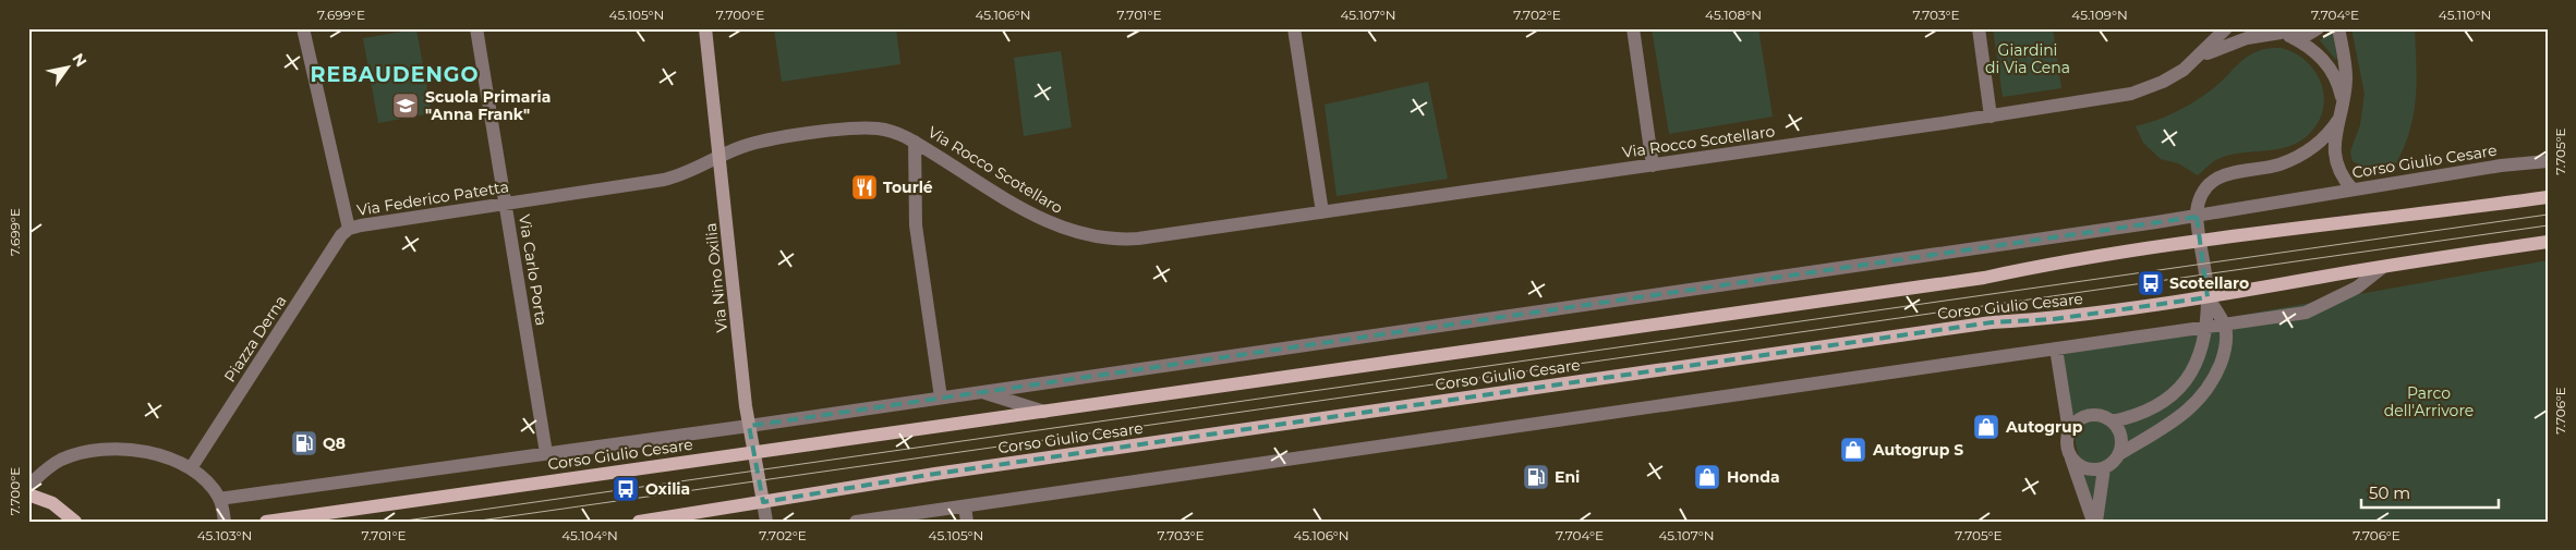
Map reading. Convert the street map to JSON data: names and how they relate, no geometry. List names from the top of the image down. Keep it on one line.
{"streets":{"main road":["Corso Giulio Cesare"],"street":["Via Rocco Scotellaro","Via Federico Patetta","Via Carlo Porta","Via Nino Oxilia","Piazza Derna"]},"crossings":[["Via Rocco Scotellaro","Via Federico Patetta"],["Via Rocco Scotellaro","Via Nino Oxilia"],["Corso Giulio Cesare","Via Carlo Porta"],["Corso Giulio Cesare","Via Nino Oxilia"],["Via Federico Patetta","Via Carlo Porta"],["Via Federico Patetta","Via Nino Oxilia"],["Via Federico Patetta","Piazza Derna"]],"districts":["REBAUDENGO"],"parks":["Giardini di Via Cena","Parco dell'Arrivore"],"places":{"school or university":["Scuola Primaria \"Anna Frank\""],"restaurant":["Tourlé"],"bus stop":["Scotellaro","Oxilia"],"shop":["Autogrup","Autogrup S","Honda"],"fuel station":["Q8","Eni"]},"scale_bar":"50 m","north":"top right","coordinates":["7.699°E","45.105°N","7.700°E","45.106°N","7.701°E","45.107°N","7.702°E","45.108°N","7.703°E","45.109°N","7.704°E","45.110°N","7.705°E","7.706°E","45.103°N","45.104°N"]}
